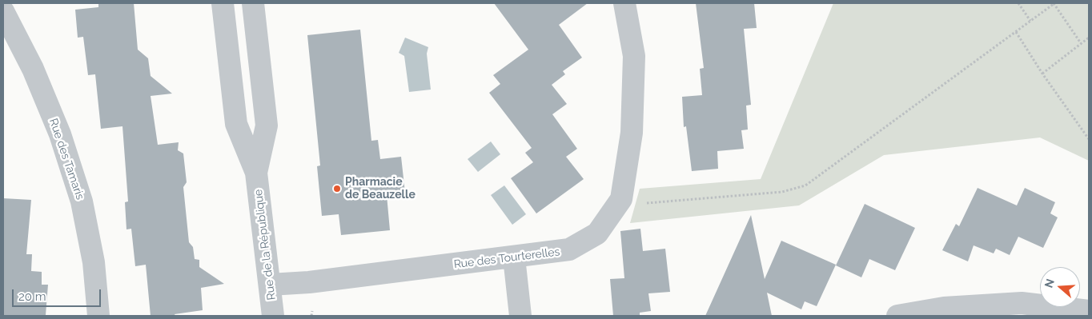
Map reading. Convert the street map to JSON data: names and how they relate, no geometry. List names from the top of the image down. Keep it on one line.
{"streets":{"street":["Rue des Tamaris","Rue de la République","Rue des Tourterelles"]},"crossings":[["Rue de la République","Rue des Tourterelles"]],"places":["Pharmacie de Beauzelle"],"scale_bar":"20 m","north":"left"}
